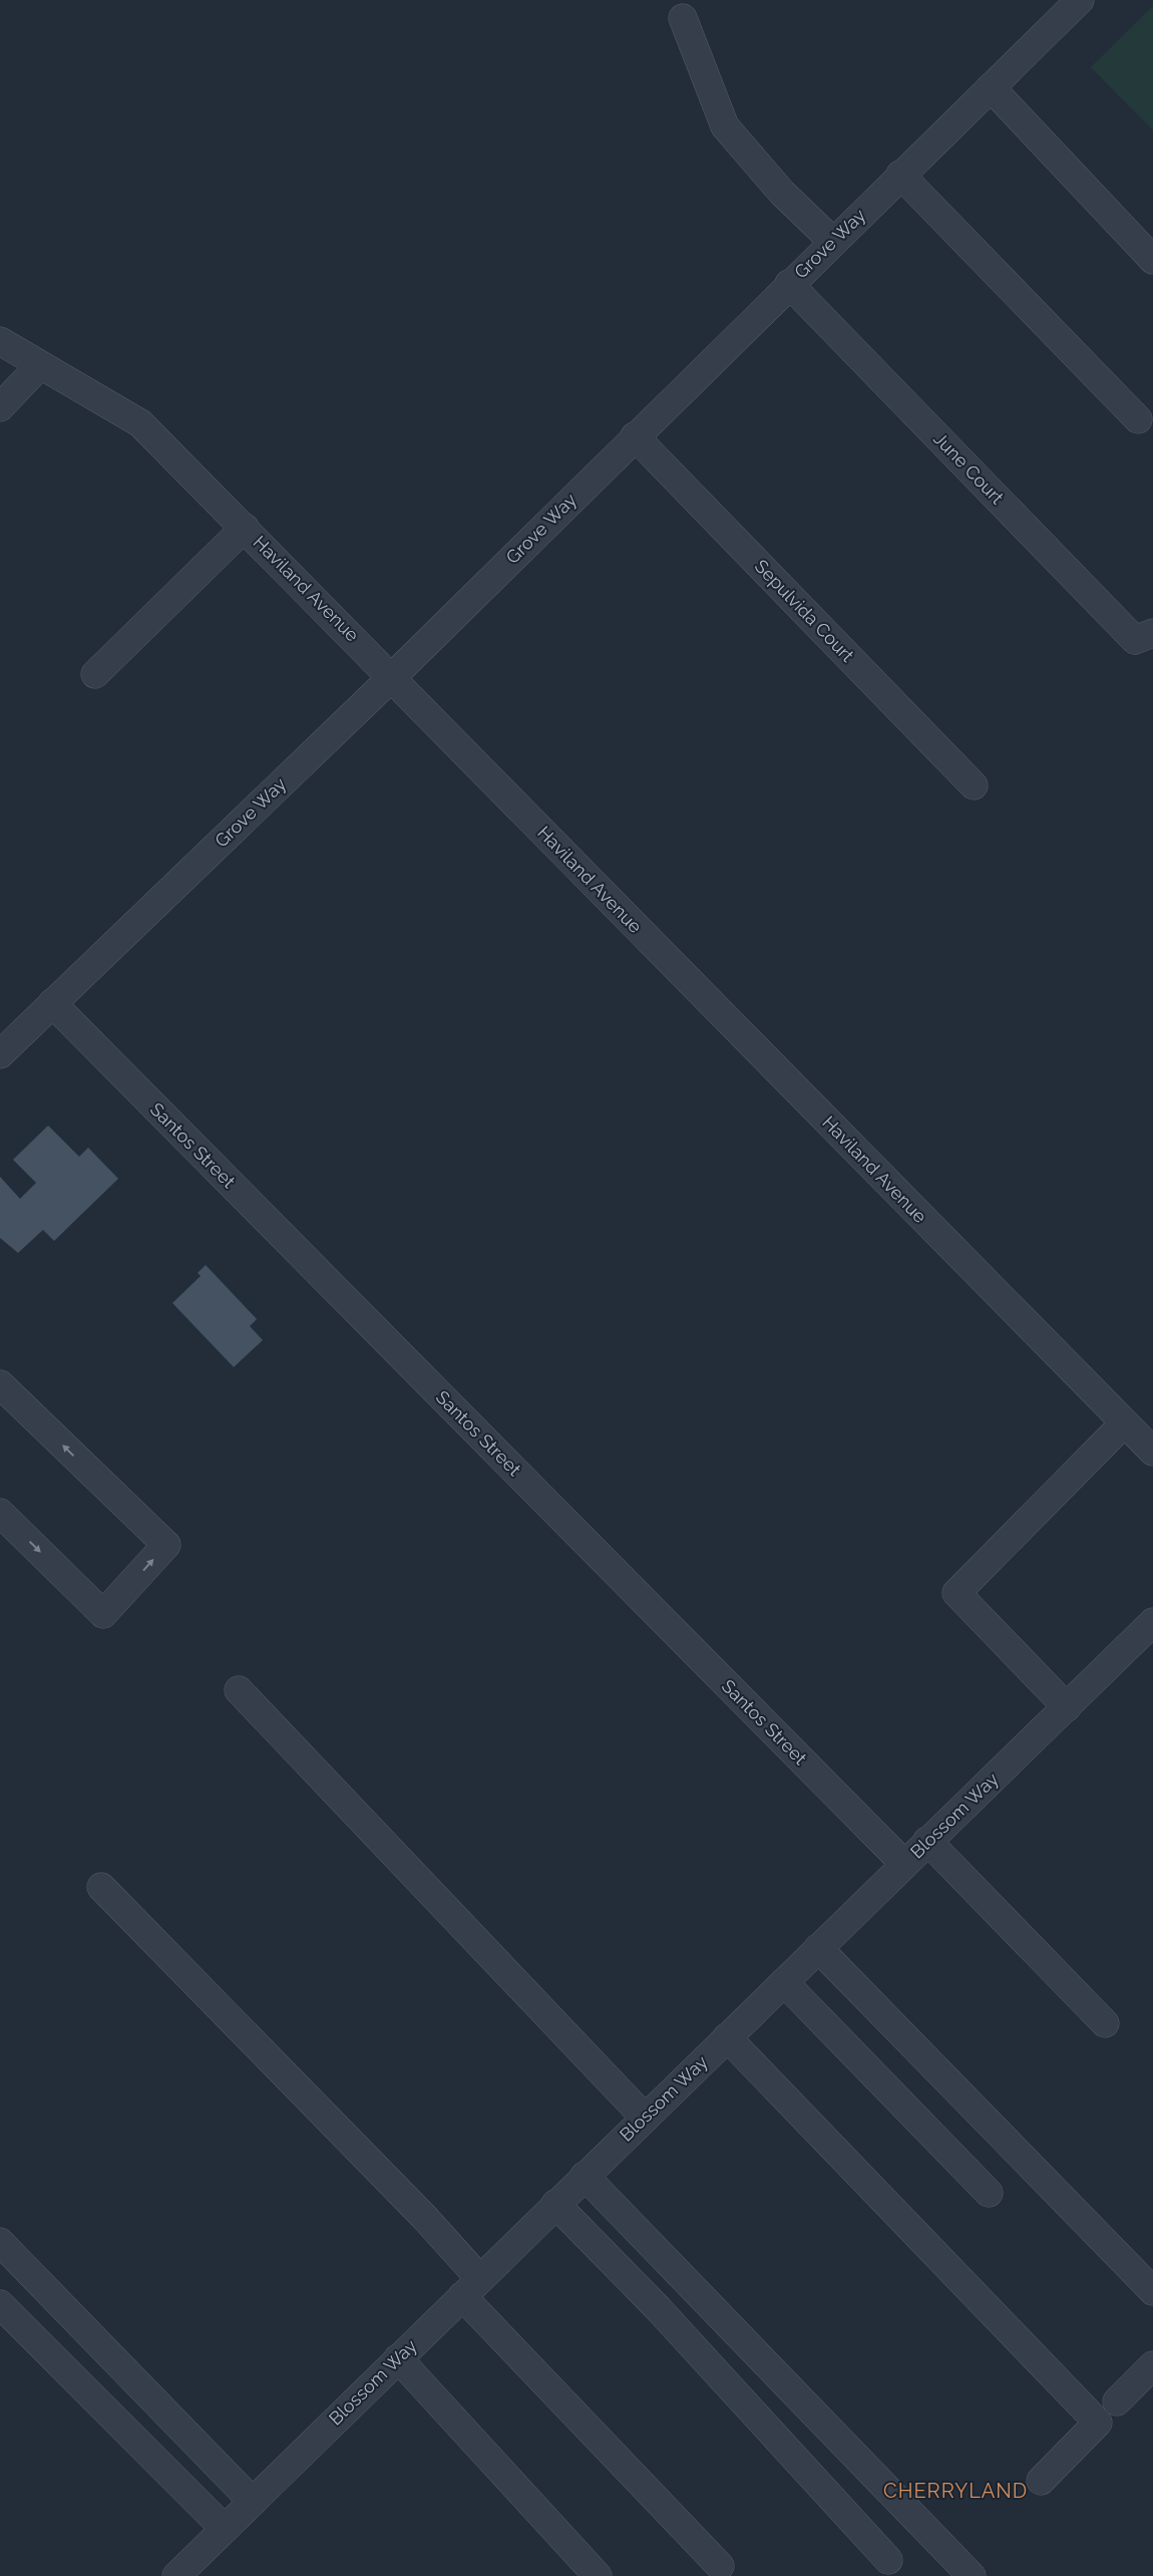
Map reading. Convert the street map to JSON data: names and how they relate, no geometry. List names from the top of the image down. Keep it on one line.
{"streets":{"street":["Grove Way","June Court","Haviland Avenue","Sepulvida Court","Santos Street","Blossom Way"]},"crossings":[["Grove Way","June Court"],["Grove Way","Haviland Avenue"],["Grove Way","Sepulvida Court"],["Grove Way","Santos Street"],["Santos Street","Blossom Way"]],"districts":["CHERRYLAND"]}
